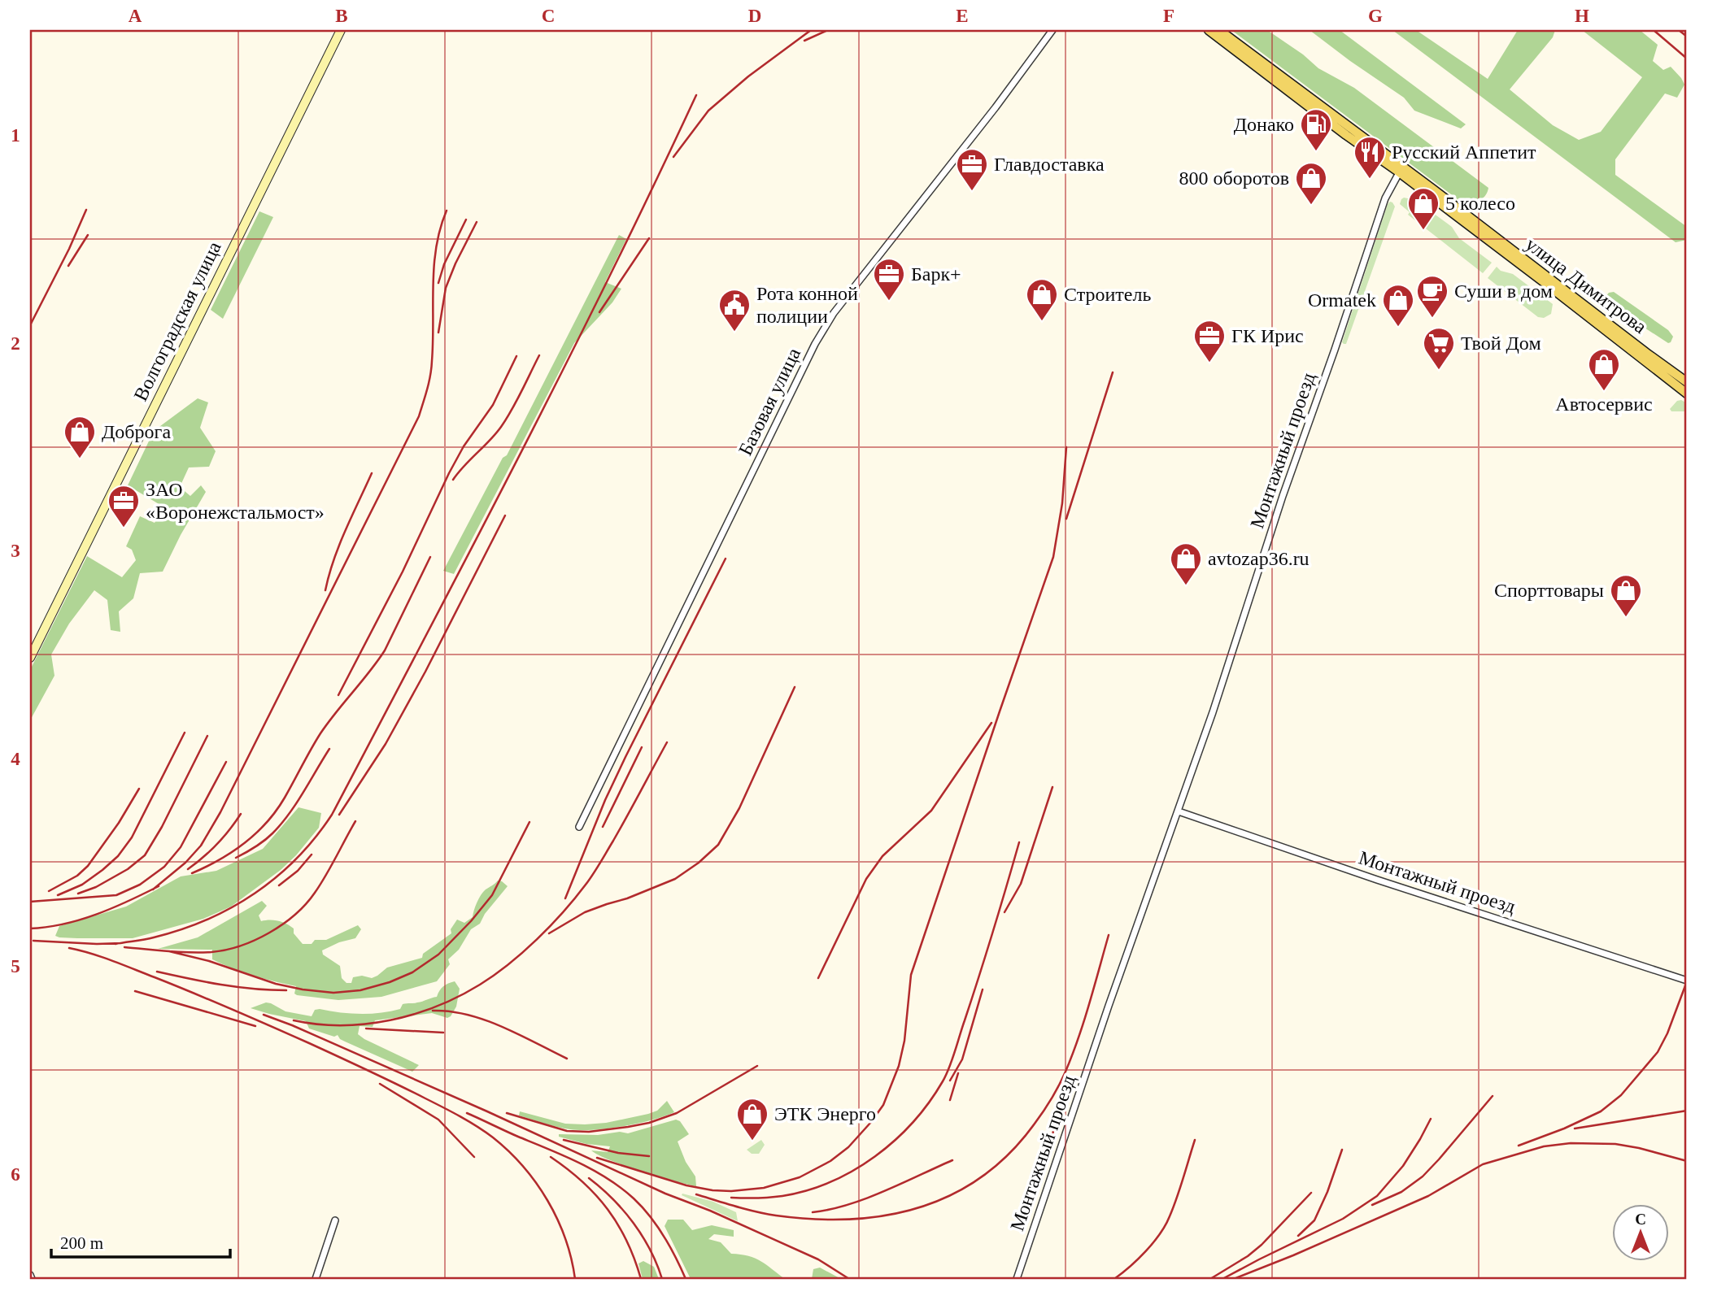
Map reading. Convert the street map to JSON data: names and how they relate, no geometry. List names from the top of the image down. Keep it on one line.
{"streets":{"main road":["улица Димитрова","Волгоградская улица"],"street":["Базовая улица","Монтажный проезд"]},"crossings":[["улица Димитрова","Монтажный проезд"]],"places":{"fuel station":["Донако"],"restaurant":["Русский Аппетит"],"office":["Главдоставка","Барк+","ГК Ирис","ЗАО «Воронежстальмост»"],"shop":["800 оборотов","5 колесо","Строитель","Ormatek","Автосервис","Доброга","avtozap36.ru","Спорттовары","ЭТК Энерго"],"cafe":["Суши в дом"],"public building":["Рота конной полиции"],"supermarket":["Твой Дом"]},"scale_bar":"200 m","north":"top","grid":{"columns":["A","B","C","D","E","F","G","H"],"rows":["1","2","3","4","5","6"]}}
